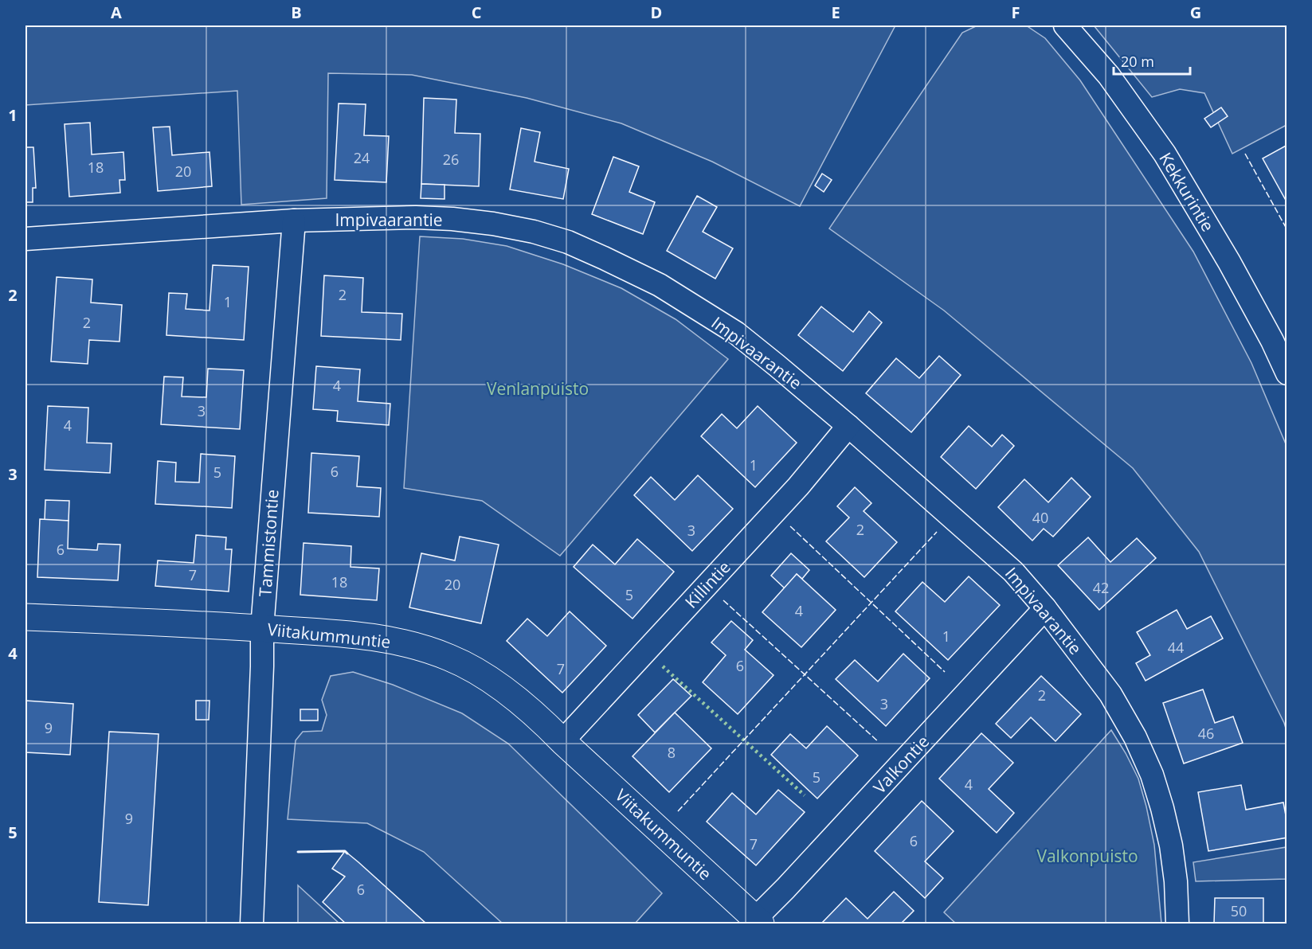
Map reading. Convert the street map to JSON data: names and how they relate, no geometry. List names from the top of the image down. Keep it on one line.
{"streets":{"street":["Kekkurintie","Impivaarantie","Tammistontie","Killintie","Viitakummuntie","Valkontie"]},"crossings":[["Impivaarantie","Tammistontie"],["Impivaarantie","Killintie"],["Impivaarantie","Valkontie"],["Tammistontie","Viitakummuntie"],["Killintie","Viitakummuntie"],["Viitakummuntie","Valkontie"]],"parks":["Venlanpuisto","Valkonpuisto"],"house_numbers":["24","26","18","20","2","1","2","4","3","4","1","6","5","40","2","3","6","7","18","20","42","5","4","1","44","6","7","2","3","9","46","8","5","4","9","6","7","6","50"],"scale_bar":"20 m","grid":{"columns":["A","B","C","D","E","F","G"],"rows":["1","2","3","4","5"]}}
